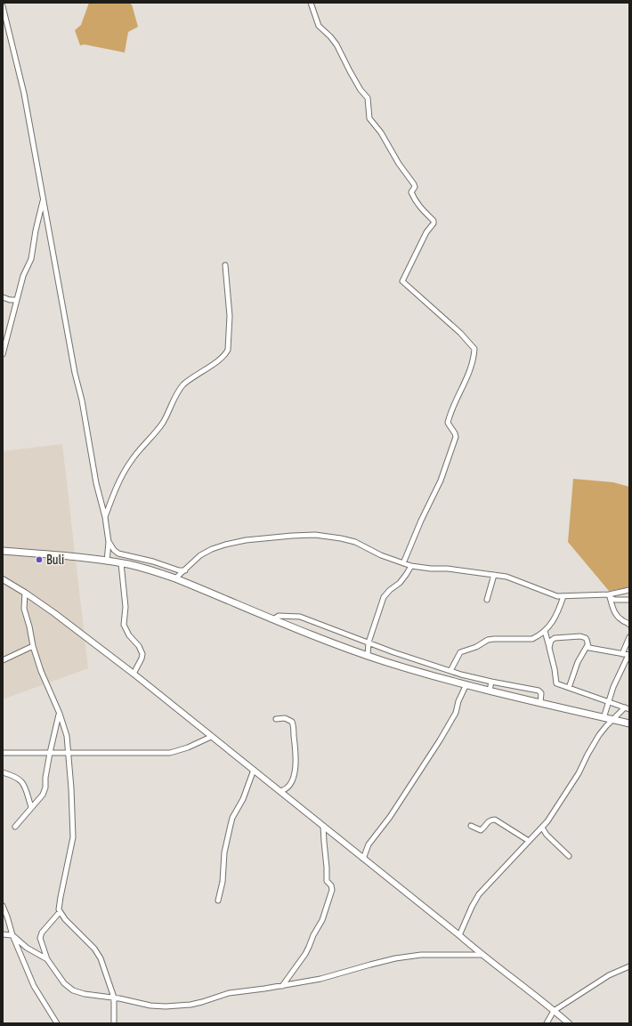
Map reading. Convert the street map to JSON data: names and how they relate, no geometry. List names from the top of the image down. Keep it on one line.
{"places":["Buli"]}
